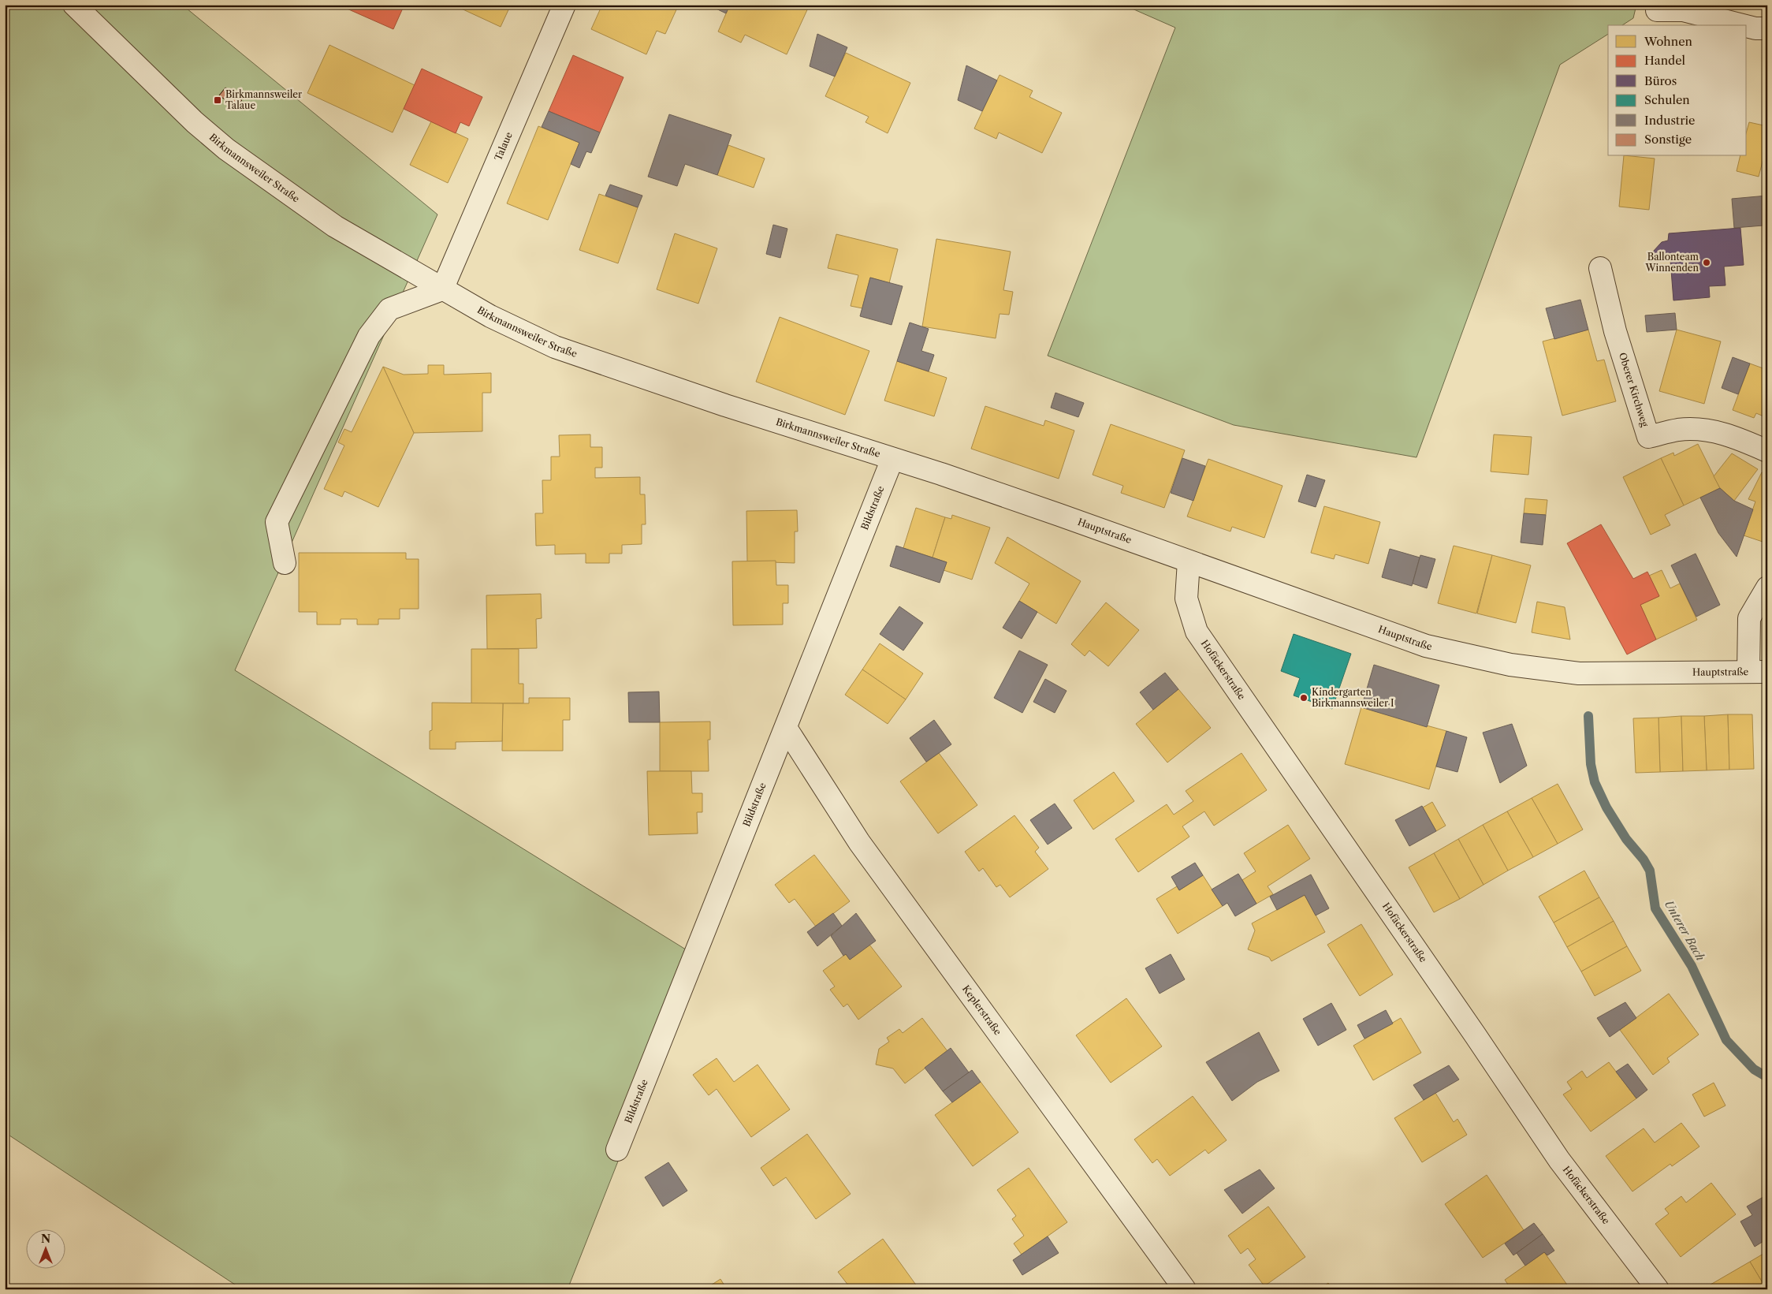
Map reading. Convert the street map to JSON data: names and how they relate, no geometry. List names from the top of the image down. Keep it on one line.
{"streets":{"street":["Talaue","Birkmannsweiler Straße","Oberer Kirchweg","Bildstraße","Hauptstraße","Hofäckerstraße","Keplerstraße"]},"crossings":[["Talaue","Birkmannsweiler Straße"],["Birkmannsweiler Straße","Bildstraße"],["Birkmannsweiler Straße","Hauptstraße"],["Bildstraße","Keplerstraße"],["Hauptstraße","Hofäckerstraße"]],"water":["Unterer Bach"],"places":{"transit":["Birkmannsweiler Talaue"],"other":["Ballonteam Winnenden","Kindergarten Birkmannsweiler I"]},"legend":["Wohnen","Handel","Büros","Schulen","Industrie","Sonstige"],"north":"top"}
